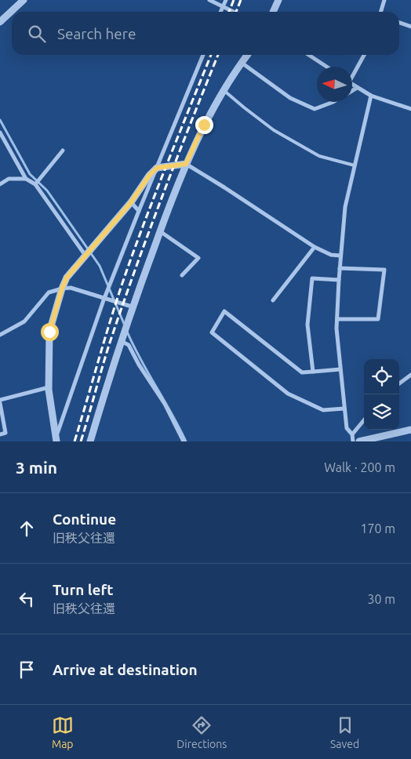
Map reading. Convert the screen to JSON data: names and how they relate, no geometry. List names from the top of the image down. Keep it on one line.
{"north":"left","page":{"search":"Search here","heading":["3 min","Walk · 200 m"],"list":[["Continue","旧秩父往還","170 m"],["Turn left","旧秩父往還","30 m"],"Arrive at destination"],"nav":["Map","Directions","Saved"]}}
